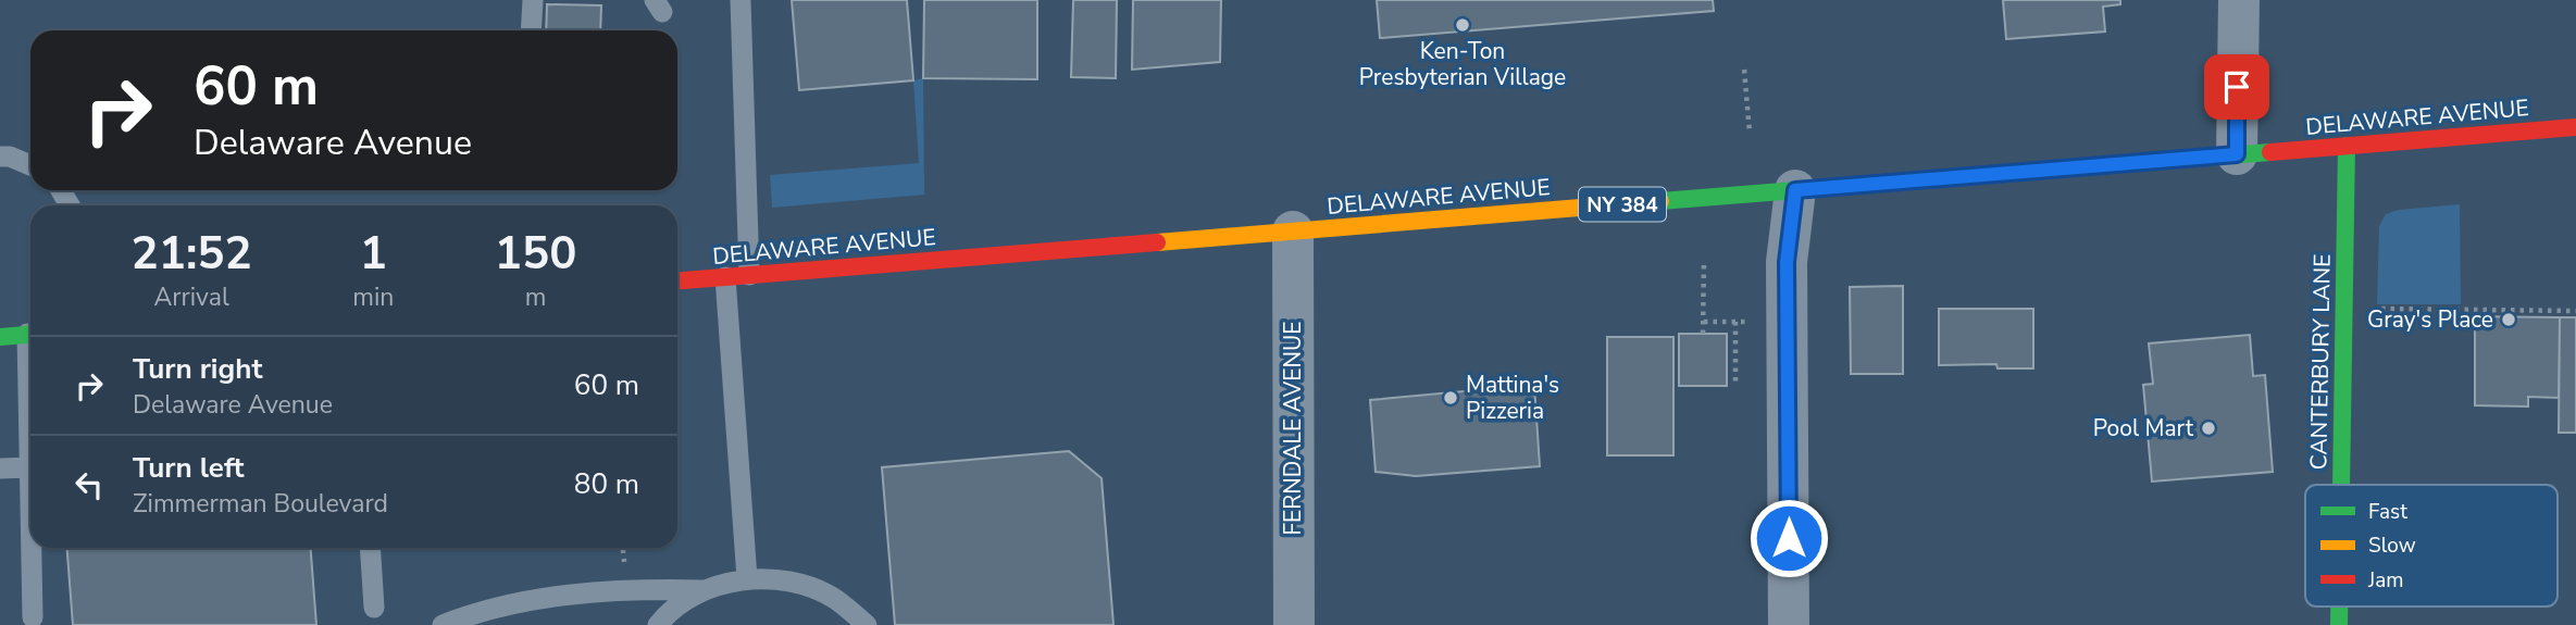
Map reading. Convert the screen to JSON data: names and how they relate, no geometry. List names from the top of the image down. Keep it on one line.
{"streets":{"main road":["DELAWARE AVENUE","NY 384","CANTERBURY LANE"],"street":["FERNDALE AVENUE"]},"crossings":[["DELAWARE AVENUE","CANTERBURY LANE"],["DELAWARE AVENUE","FERNDALE AVENUE"]],"places":["Ken-Ton Presbyterian Village","Gray's Place","Mattina's Pizzeria","Pool Mart"],"legend":["Fast","Slow","Jam"],"page":{"turn":["60 m","Delaware Avenue"],"eta":["21:52","Arrival","1","min","150","m"],"list":[{"name":"Turn right","note":"Delaware Avenue","value":"60 m"},{"name":"Turn left","note":"Zimmerman Boulevard","value":"80 m"}]}}
